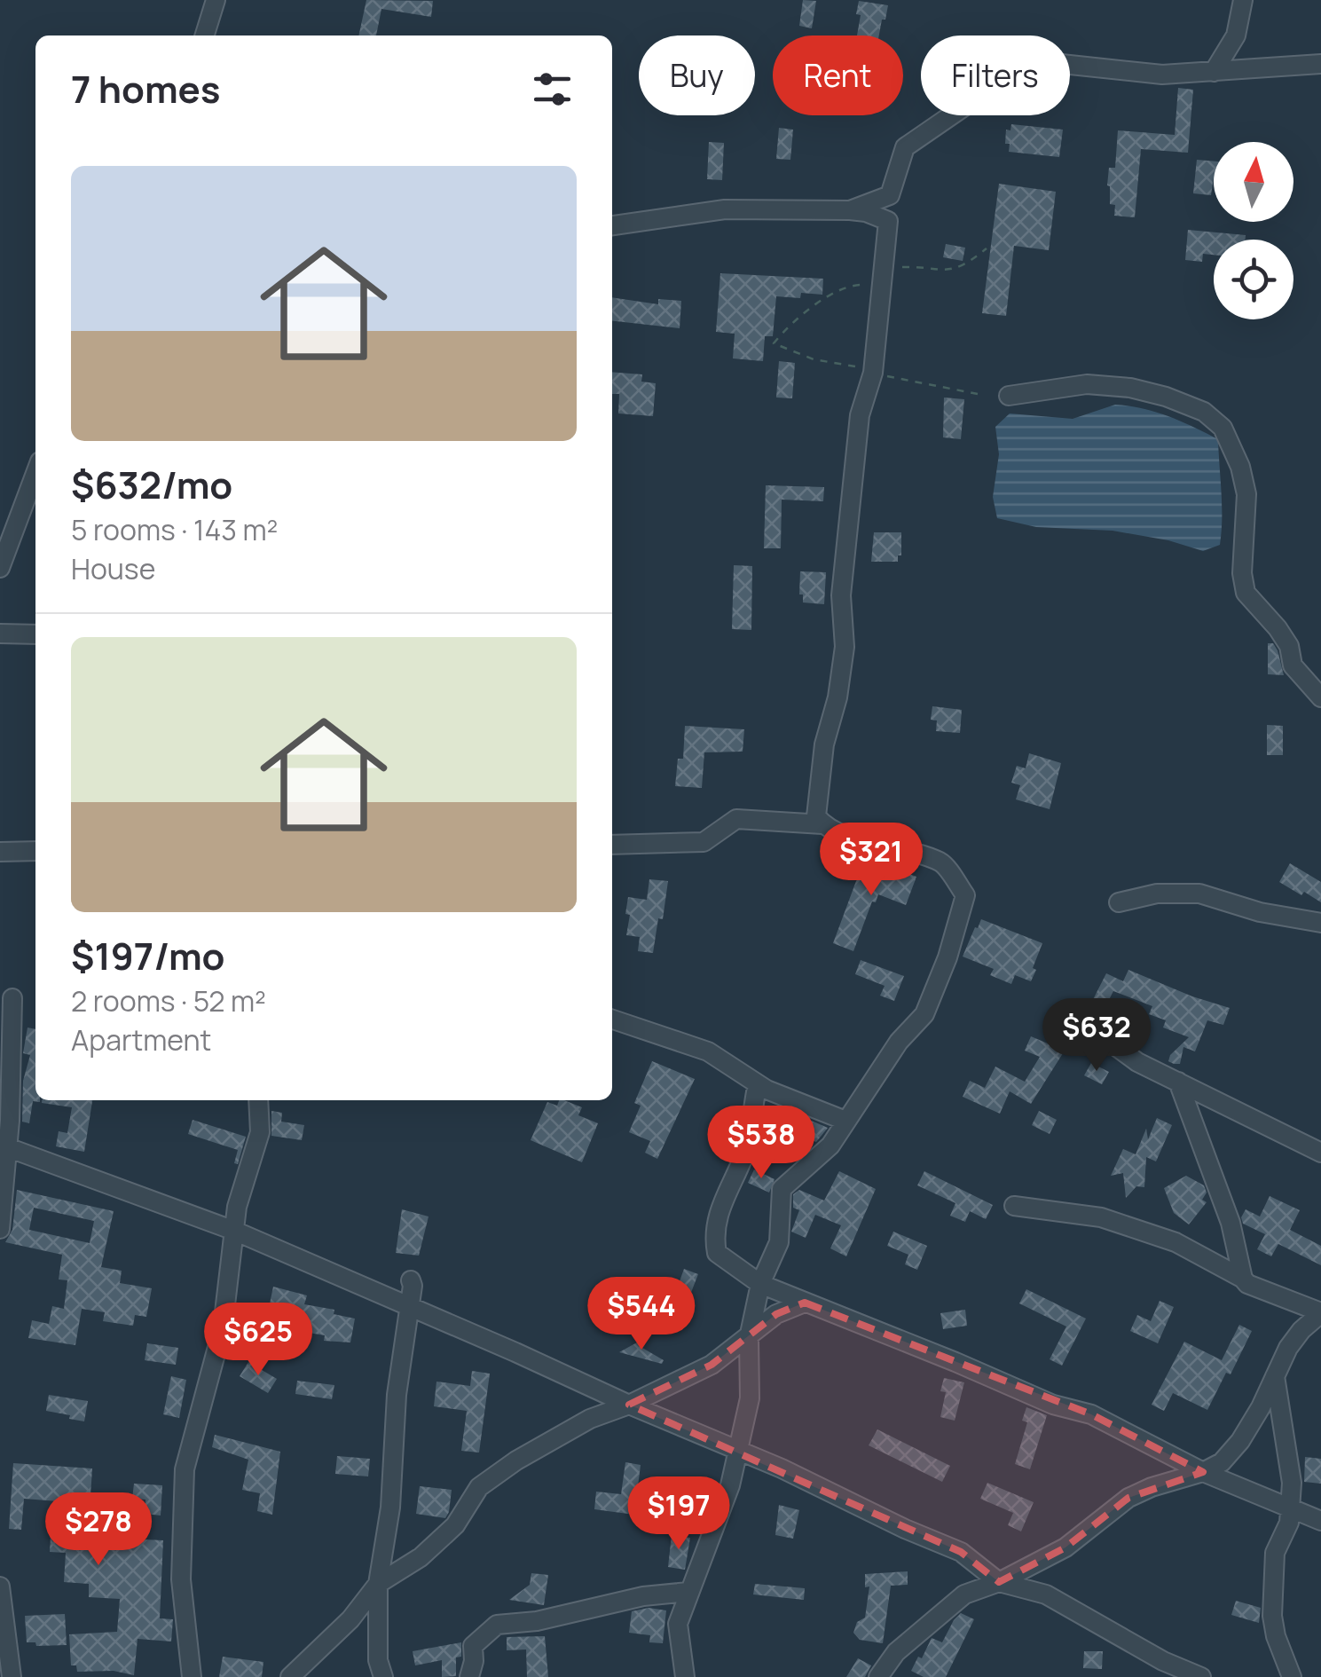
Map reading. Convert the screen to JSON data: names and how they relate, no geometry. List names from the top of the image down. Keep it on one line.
{"north":"top","page":{"chip":["Buy","Rent","Filters"],"heading":"7 homes","list":[{"name":"$632/mo","note":"5 rooms · 143 m² · House"},{"name":"$197/mo","note":"2 rooms · 52 m² · Apartment"}],"price":["$321","$632","$538","$544","$625","$197","$278"]}}
